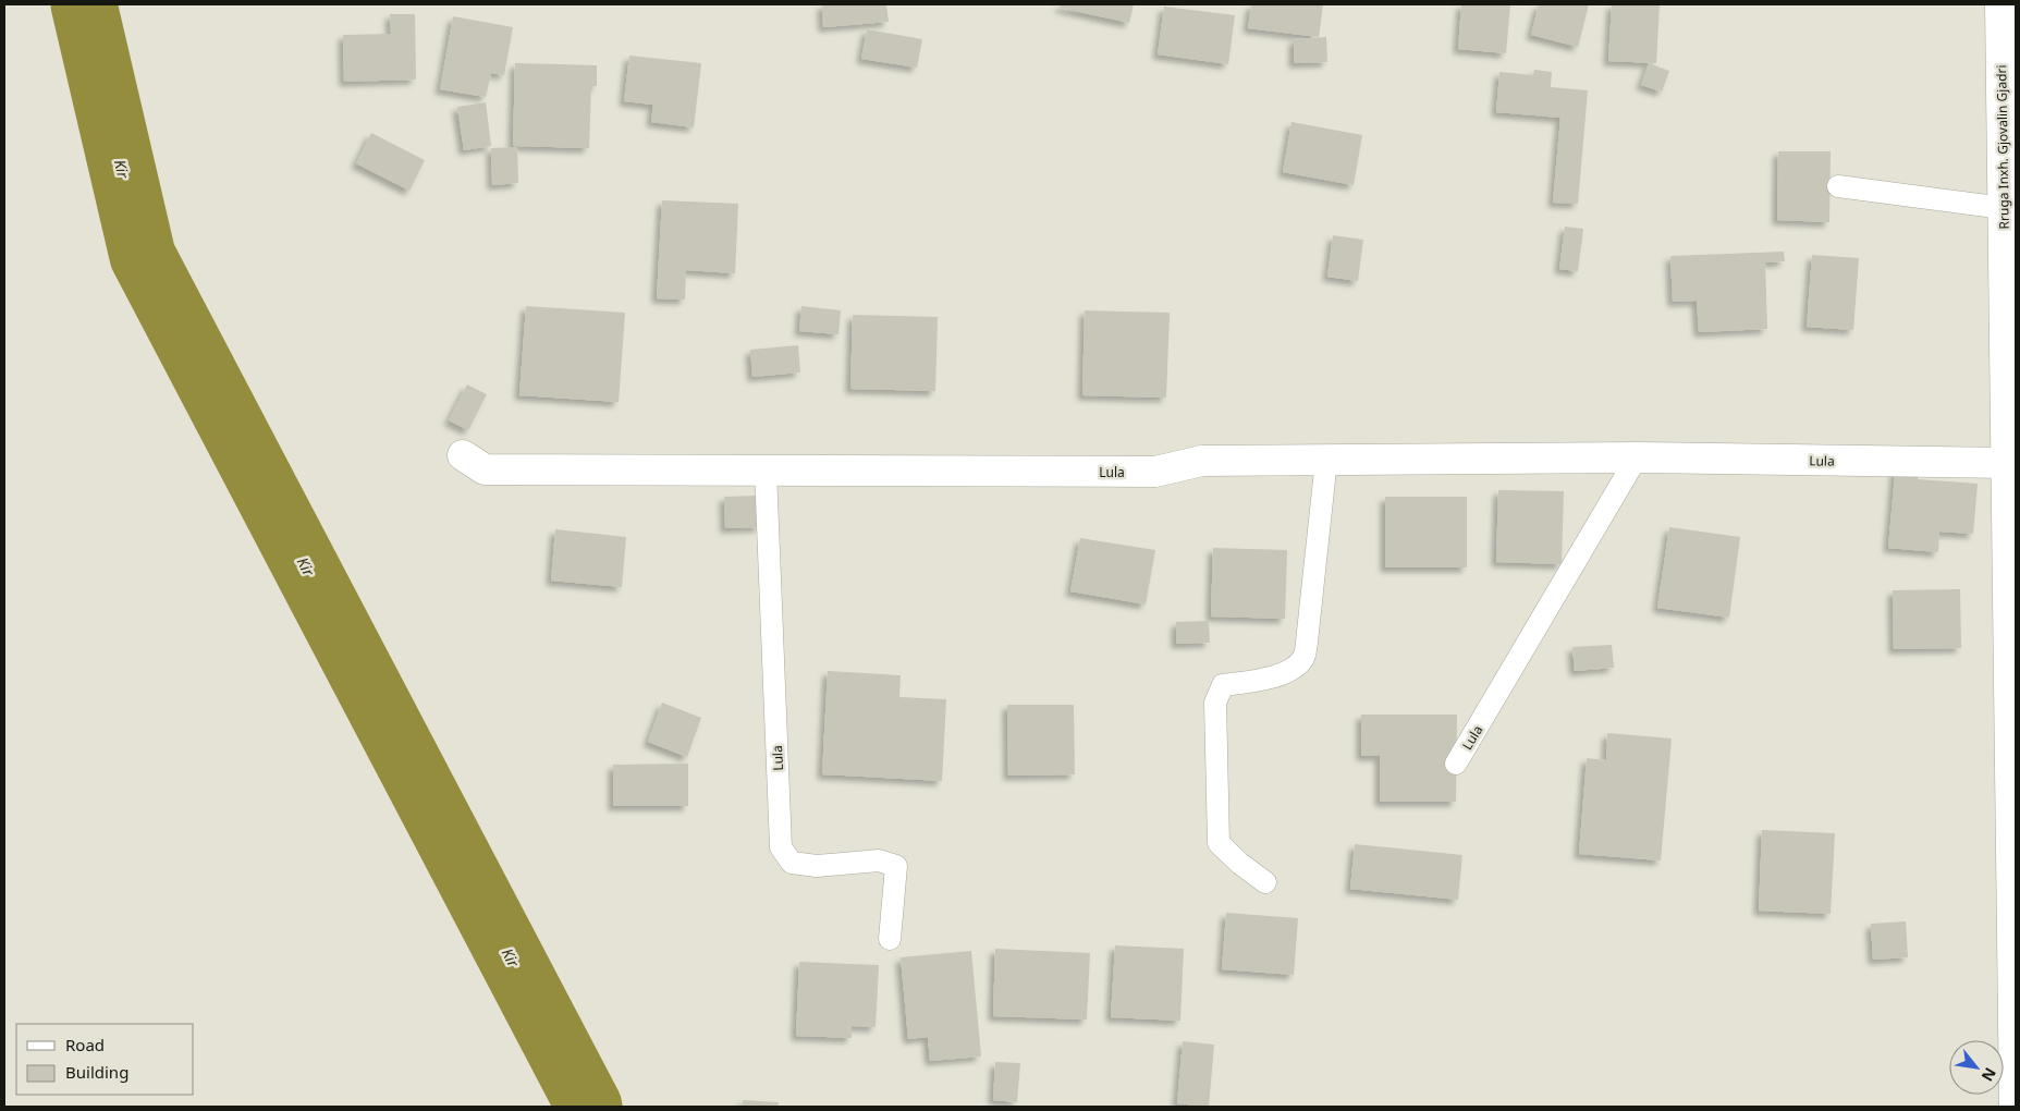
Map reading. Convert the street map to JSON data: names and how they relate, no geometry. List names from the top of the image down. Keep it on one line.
{"streets":{"street":["Rruga Inxh. Gjovalin Gjadri","Lula"]},"crossings":[["Rruga Inxh. Gjovalin Gjadri","Lula"]],"water":["Kir"],"legend":["Road","Building"],"north":"bottom right"}
